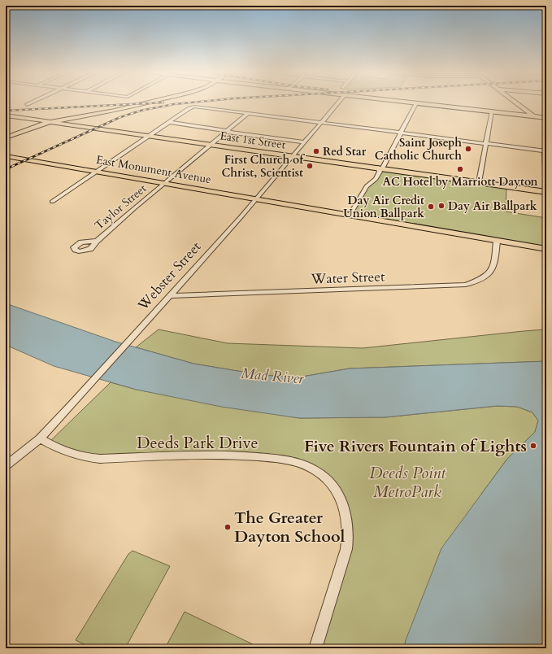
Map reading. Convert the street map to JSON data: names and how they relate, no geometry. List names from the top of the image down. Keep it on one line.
{"streets":{"main road":["East 1st Street","East Monument Avenue"],"street":["Taylor Street","Webster Street","Water Street","Deeds Park Drive"]},"crossings":[["East 1st Street","Taylor Street"],["East 1st Street","Webster Street"],["East Monument Avenue","Taylor Street"],["East Monument Avenue","Webster Street"],["East Monument Avenue","Water Street"],["Webster Street","Water Street"],["Webster Street","Deeds Park Drive"]],"water":["Mad River"],"parks":["Deeds Point MetroPark"],"places":["Saint Joseph Catholic Church","Red Star","First Church of Christ, Scientist","AC Hotel by Marriott Dayton","Day Air Ballpark","Day Air Credit Union Ballpark","Five Rivers Fountain of Lights","The Greater Dayton School"]}
